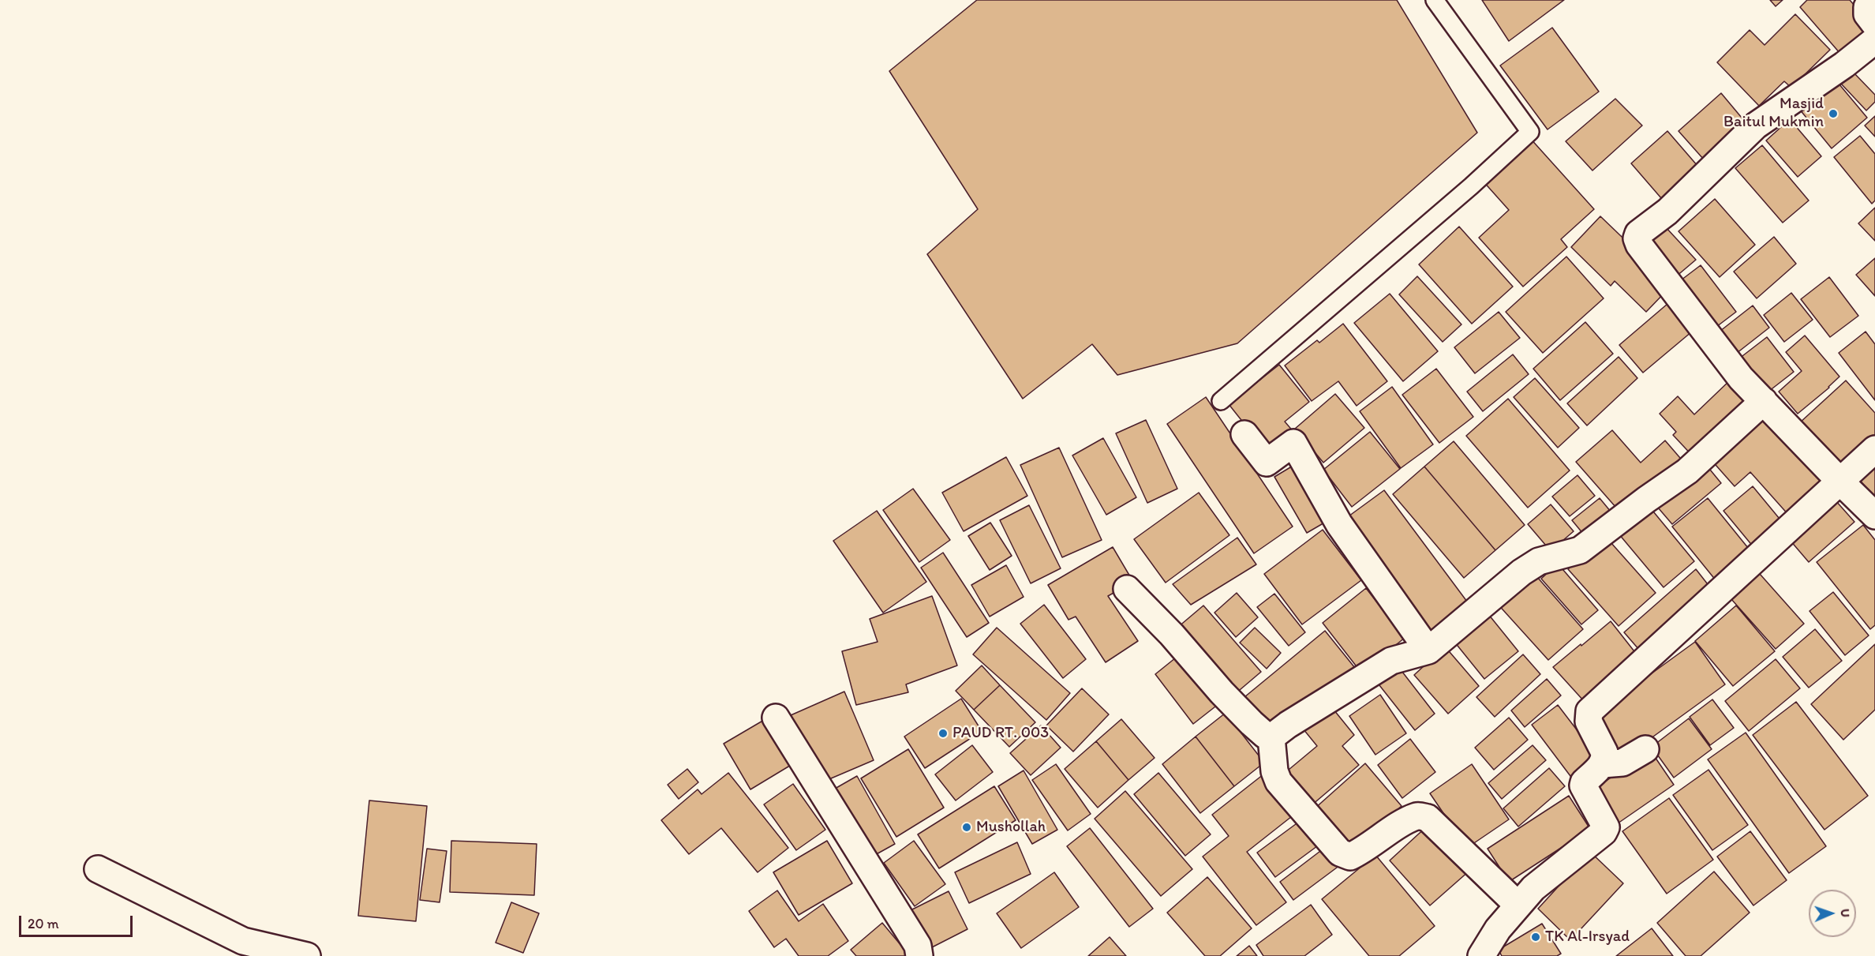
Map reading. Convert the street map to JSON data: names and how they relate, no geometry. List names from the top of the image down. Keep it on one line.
{"places":["Masjid Baitul Mukmin","PAUD RT. 003","Mushollah","TK Al-Irsyad"],"scale_bar":"20 m","north":"right"}
